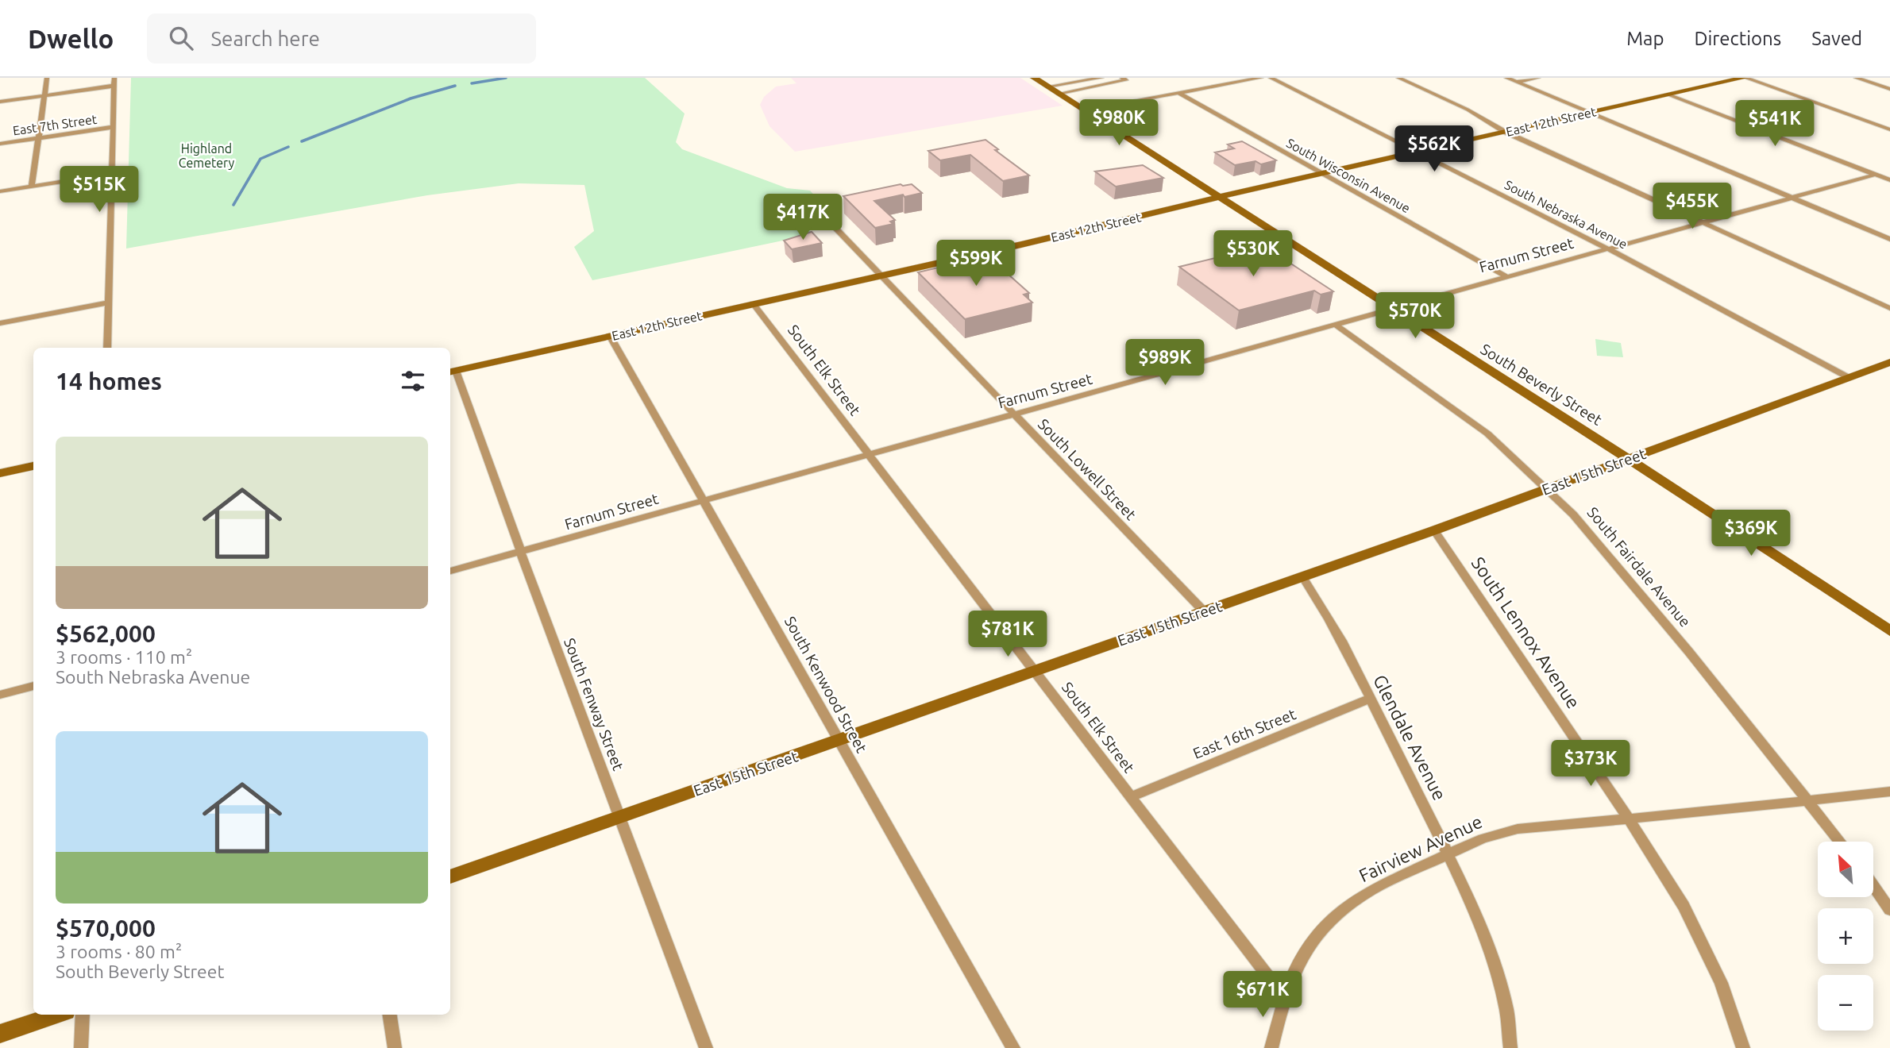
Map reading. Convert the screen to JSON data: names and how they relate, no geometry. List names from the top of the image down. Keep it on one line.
{"streets":{"main road":["East 12th Street","South Beverly Street","East 15th Street"],"street":["East 7th Street","South Wisconsin Avenue","South Nebraska Avenue","Farnum Street","South Elk Street","South Lowell Street","South Fairdale Avenue","South Lennox Avenue","South Kenwood Street","South Fenway Street","East 16th Street","Glendale Avenue","Fairview Avenue"]},"crossings":[["East 12th Street","South Wisconsin Avenue"],["East 12th Street","South Nebraska Avenue"],["East 12th Street","South Elk Street"],["East 12th Street","South Beverly Street"],["East 12th Street","South Lowell Street"],["East 12th Street","South Kenwood Street"],["East 12th Street","South Fenway Street"],["South Wisconsin Avenue","Farnum Street"],["South Nebraska Avenue","Farnum Street"],["South Nebraska Avenue","East 15th Street"],["Farnum Street","South Elk Street"],["Farnum Street","South Beverly Street"],["Farnum Street","South Lowell Street"],["Farnum Street","South Fairdale Avenue"],["Farnum Street","South Kenwood Street"],["Farnum Street","South Fenway Street"],["South Elk Street","East 15th Street"],["South Elk Street","East 16th Street"],["South Elk Street","Fairview Avenue"],["South Beverly Street","East 15th Street"],["South Lowell Street","East 15th Street"],["East 15th Street","South Fairdale Avenue"],["East 15th Street","South Lennox Avenue"],["East 15th Street","South Kenwood Street"],["East 15th Street","South Fenway Street"],["East 15th Street","Glendale Avenue"],["South Fairdale Avenue","Fairview Avenue"],["South Lennox Avenue","Fairview Avenue"],["East 16th Street","Glendale Avenue"],["Glendale Avenue","Fairview Avenue"]],"parks":["Highland Cemetery"],"north":"top left","page":{"header":"Dwello","search":"Search here","nav":["Map","Directions","Saved"],"price":["$980K","$541K","$562K","$515K","$455K","$417K","$530K","$599K","$570K","$989K","$369K","$781K","$373K","$671K"],"heading":"14 homes","list":[{"name":"$562,000","note":"3 rooms · 110 m² · South Nebraska Avenue"},{"name":"$570,000","note":"3 rooms · 80 m² · South Beverly Street"}],"map_buttons":["+","−"]}}
